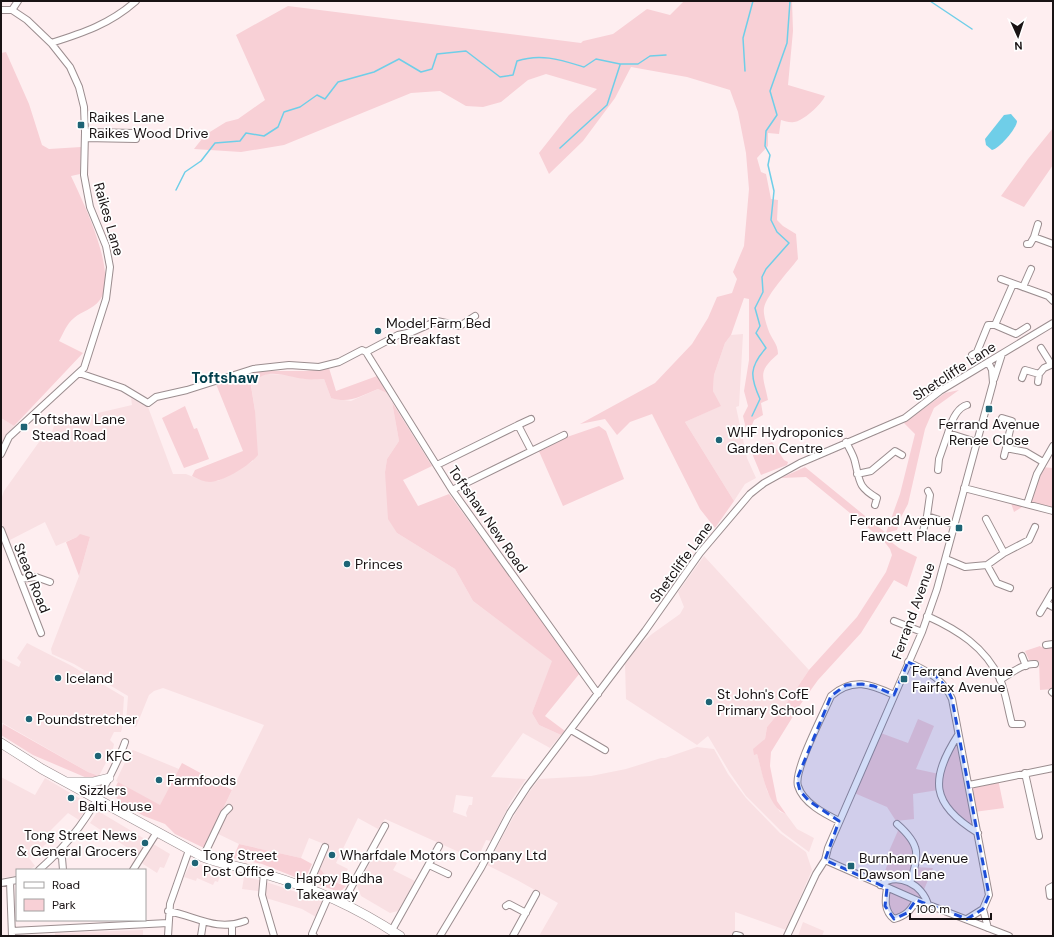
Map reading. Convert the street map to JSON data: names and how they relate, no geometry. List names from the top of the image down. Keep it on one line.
{"streets":{"street":["Raikes Lane","Shetcliffe Lane","Toftshaw New Road","Stead Road","Ferrand Avenue"]},"crossings":[["Shetcliffe Lane","Toftshaw New Road"],["Shetcliffe Lane","Ferrand Avenue"]],"districts":["Toftshaw"],"places":{"transit":["Raikes Lane Raikes Wood Drive","Ferrand Avenue Renee Close","Toftshaw Lane Stead Road","Ferrand Avenue Fawcett Place","Ferrand Avenue Fairfax Avenue","Burnham Avenue Dawson Lane"],"other":["Model Farm Bed & Breakfast","WHF Hydroponics Garden Centre","Princes","Iceland","St John's CofE Primary School","Poundstretcher","KFC","Farmfoods","Sizzlers Balti House","Tong Street News & General Grocers","Wharfdale Motors Company Ltd","Tong Street Post Office","Happy Budha Takeaway"]},"legend":["Road","Park"],"scale_bar":"100 m","north":"bottom"}
